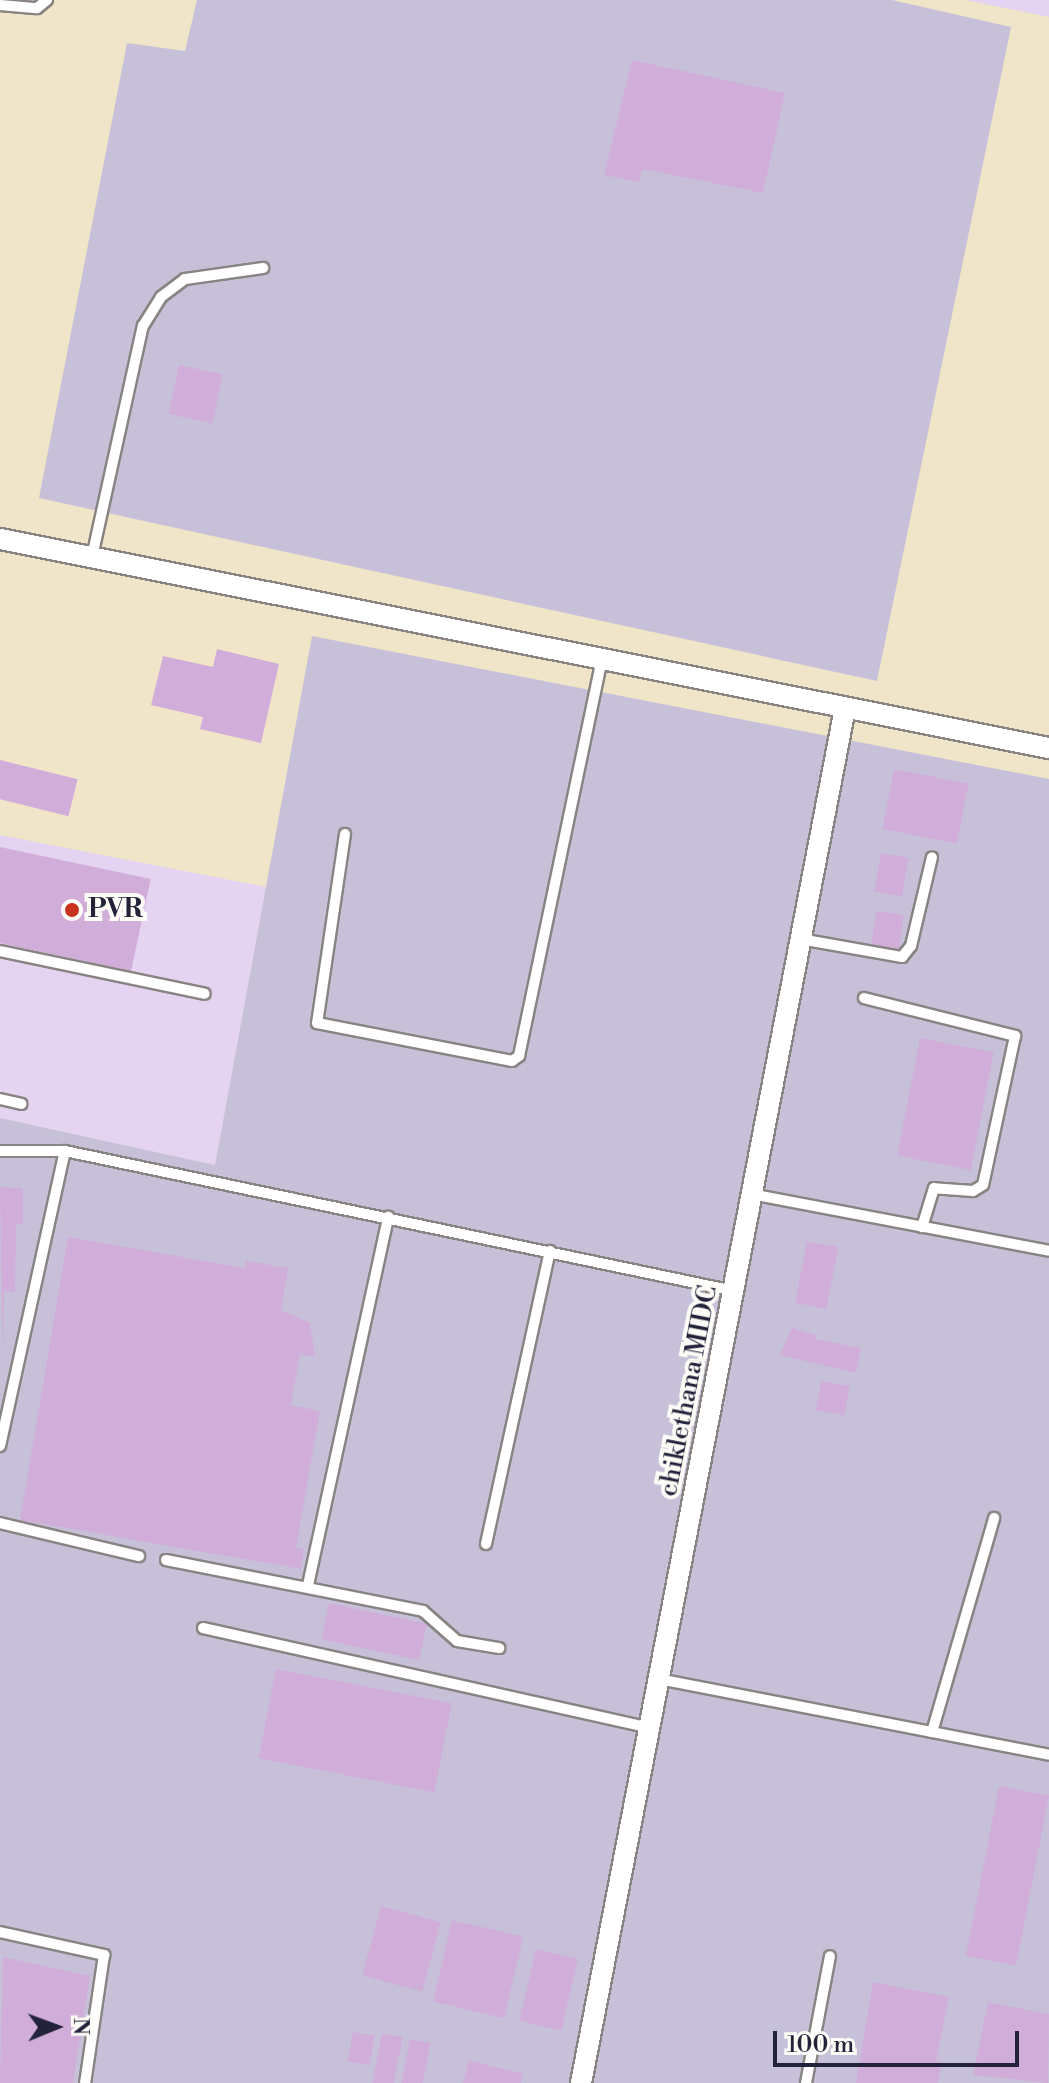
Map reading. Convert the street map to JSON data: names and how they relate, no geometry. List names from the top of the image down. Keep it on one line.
{"streets":{"street":["chiklethana MIDC"]},"places":["PVR"],"scale_bar":"100 m","north":"right"}
